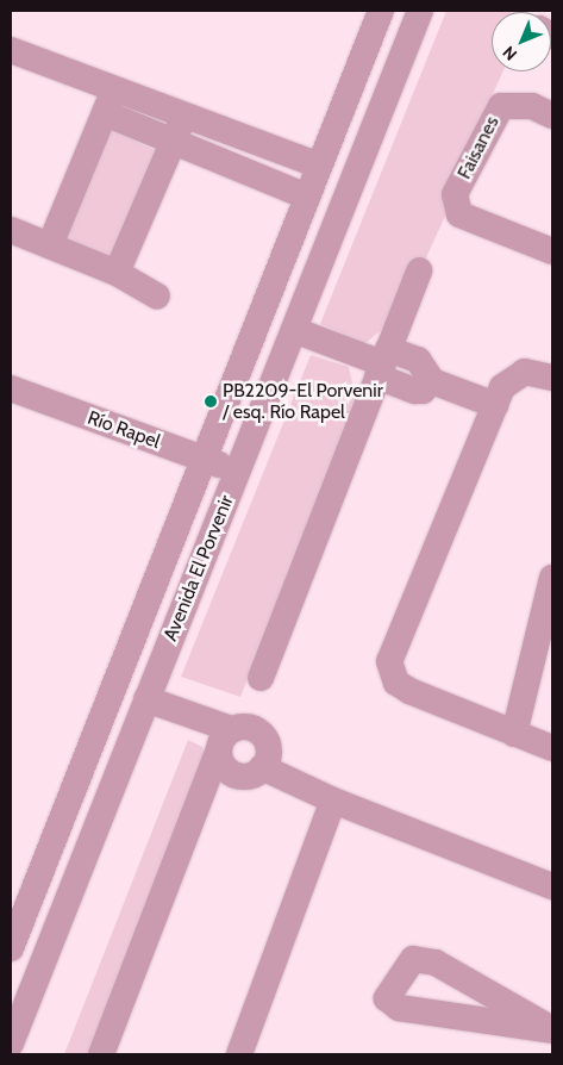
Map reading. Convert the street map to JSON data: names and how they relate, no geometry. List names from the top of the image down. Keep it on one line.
{"streets":{"street":["Faisanes","Río Rapel","Avenida El Porvenir"]},"crossings":[["Río Rapel","Avenida El Porvenir"]],"places":["PB2209-El Porvenir / esq. Río Rapel"],"north":"bottom left"}
